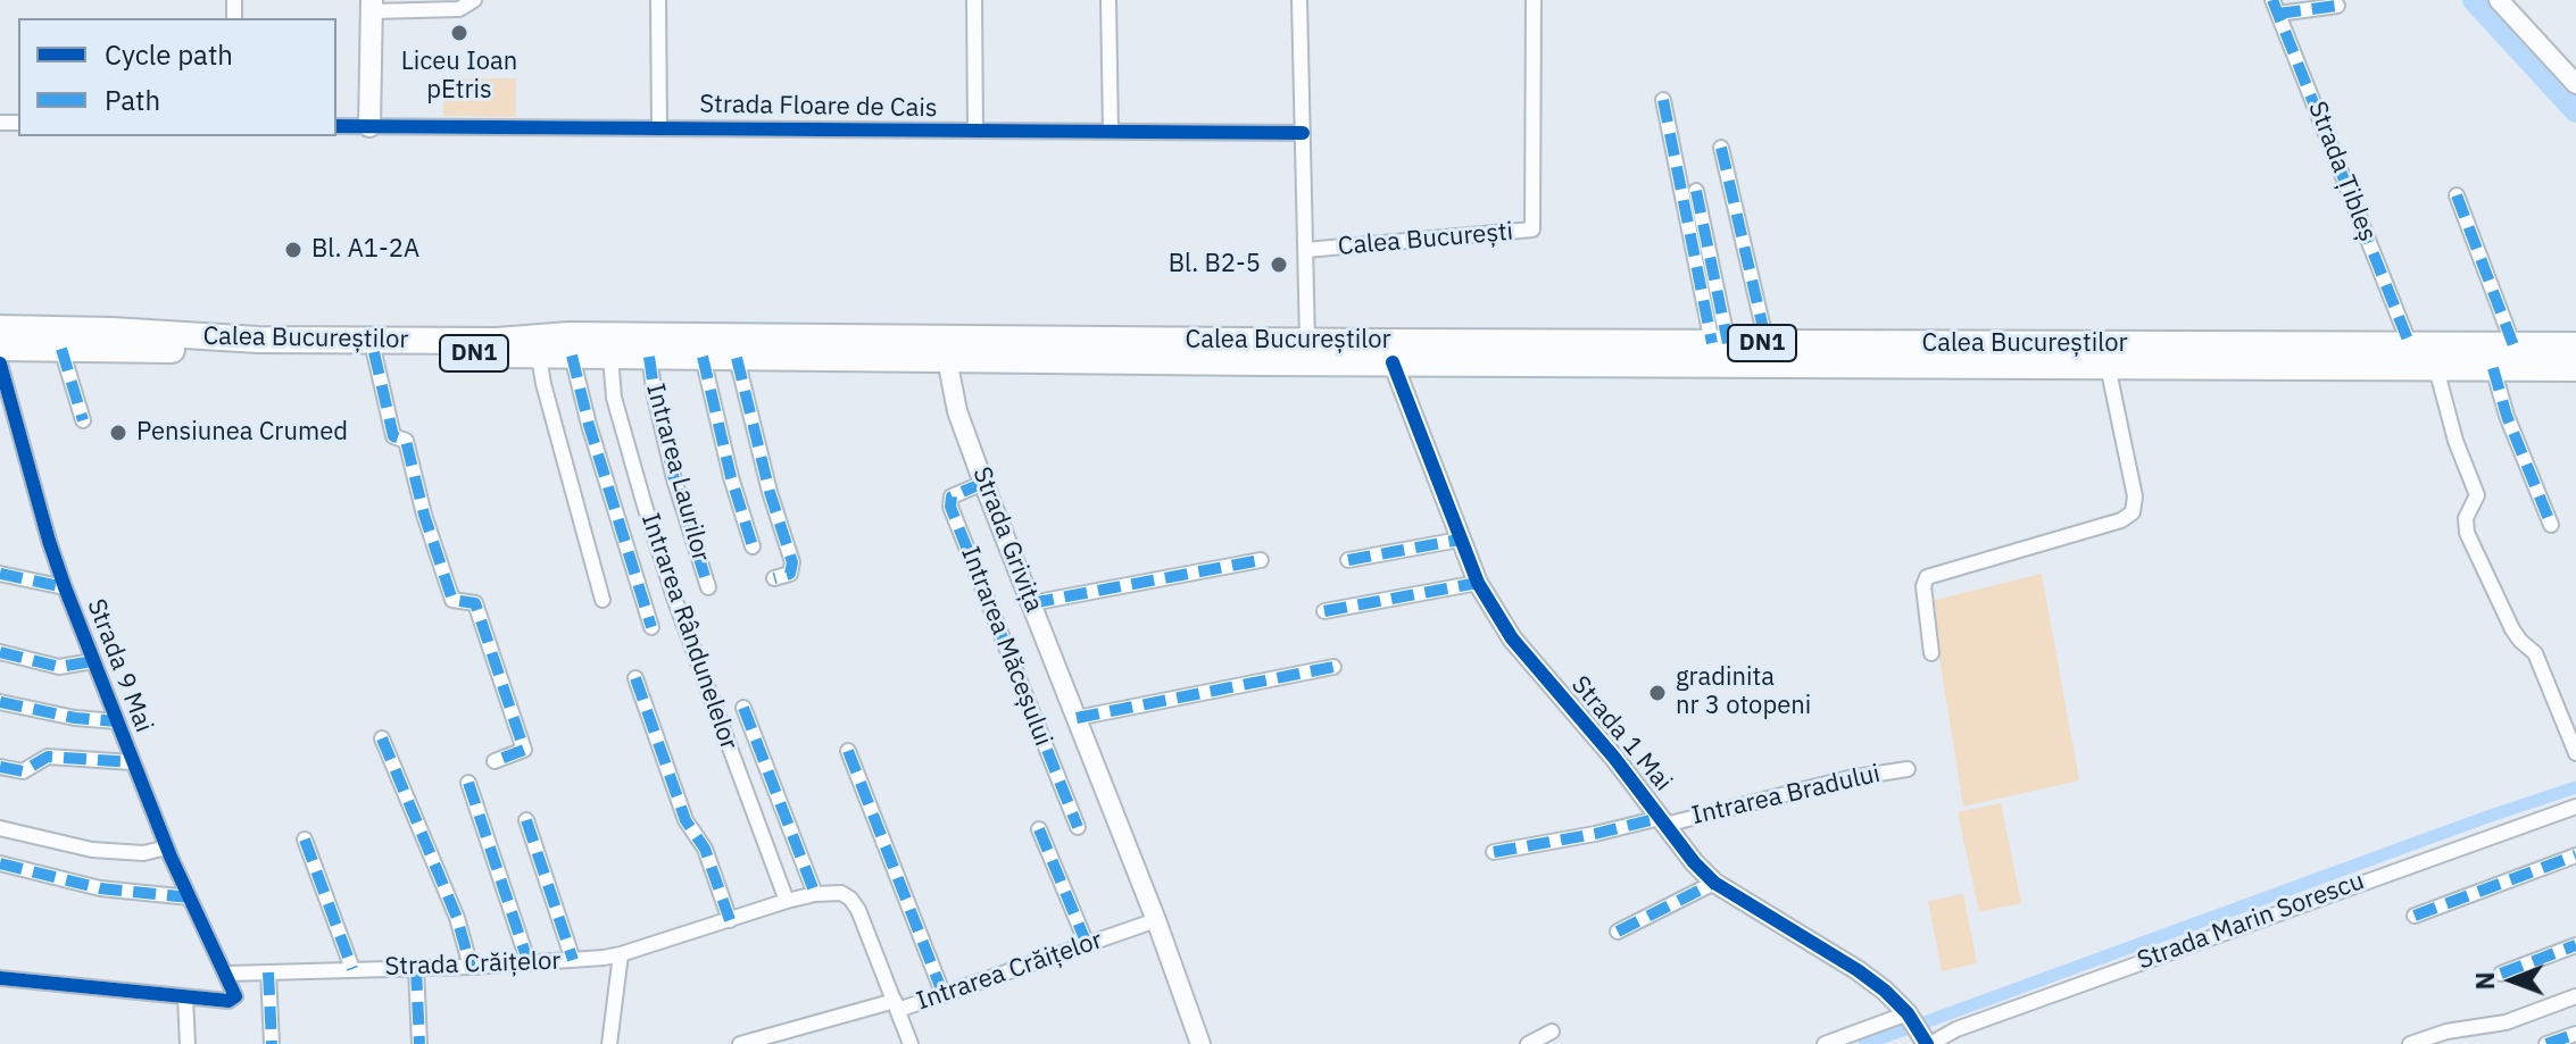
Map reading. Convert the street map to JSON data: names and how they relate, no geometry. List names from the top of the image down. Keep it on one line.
{"streets":{"highway":["Calea Bucureștilor","DN1"],"street":["Strada Floare de Cais","Strada Țibleș","Calea București","Intrarea Laurilor","Strada Grivița","Intrarea Rândunelelor","Intrarea Măceșului","Strada 9 Mai","Strada 1 Mai","Intrarea Bradului","Strada Marin Sorescu","Strada Crăițelor","Intrarea Crăițelor"]},"crossings":[["Strada Țibleș","Calea Bucureștilor"],["Calea Bucureștilor","Intrarea Laurilor"],["Calea Bucureștilor","Strada Grivița"],["Calea Bucureștilor","Intrarea Rândunelelor"],["Calea Bucureștilor","Strada 1 Mai"],["Strada Grivița","Intrarea Măceșului"],["Strada Grivița","Intrarea Crăițelor"],["Intrarea Rândunelelor","Strada Crăițelor"],["Strada 9 Mai","Strada Crăițelor"],["Strada 1 Mai","Intrarea Bradului"],["Strada 1 Mai","Strada Marin Sorescu"],["Strada Crăițelor","Intrarea Crăițelor"]],"places":["Liceu Ioan pEtris","Bl. A1-2A","Bl. B2-5","Pensiunea Crumed","gradinita nr 3 otopeni"],"legend":["Cycle path","Path"],"north":"left"}
